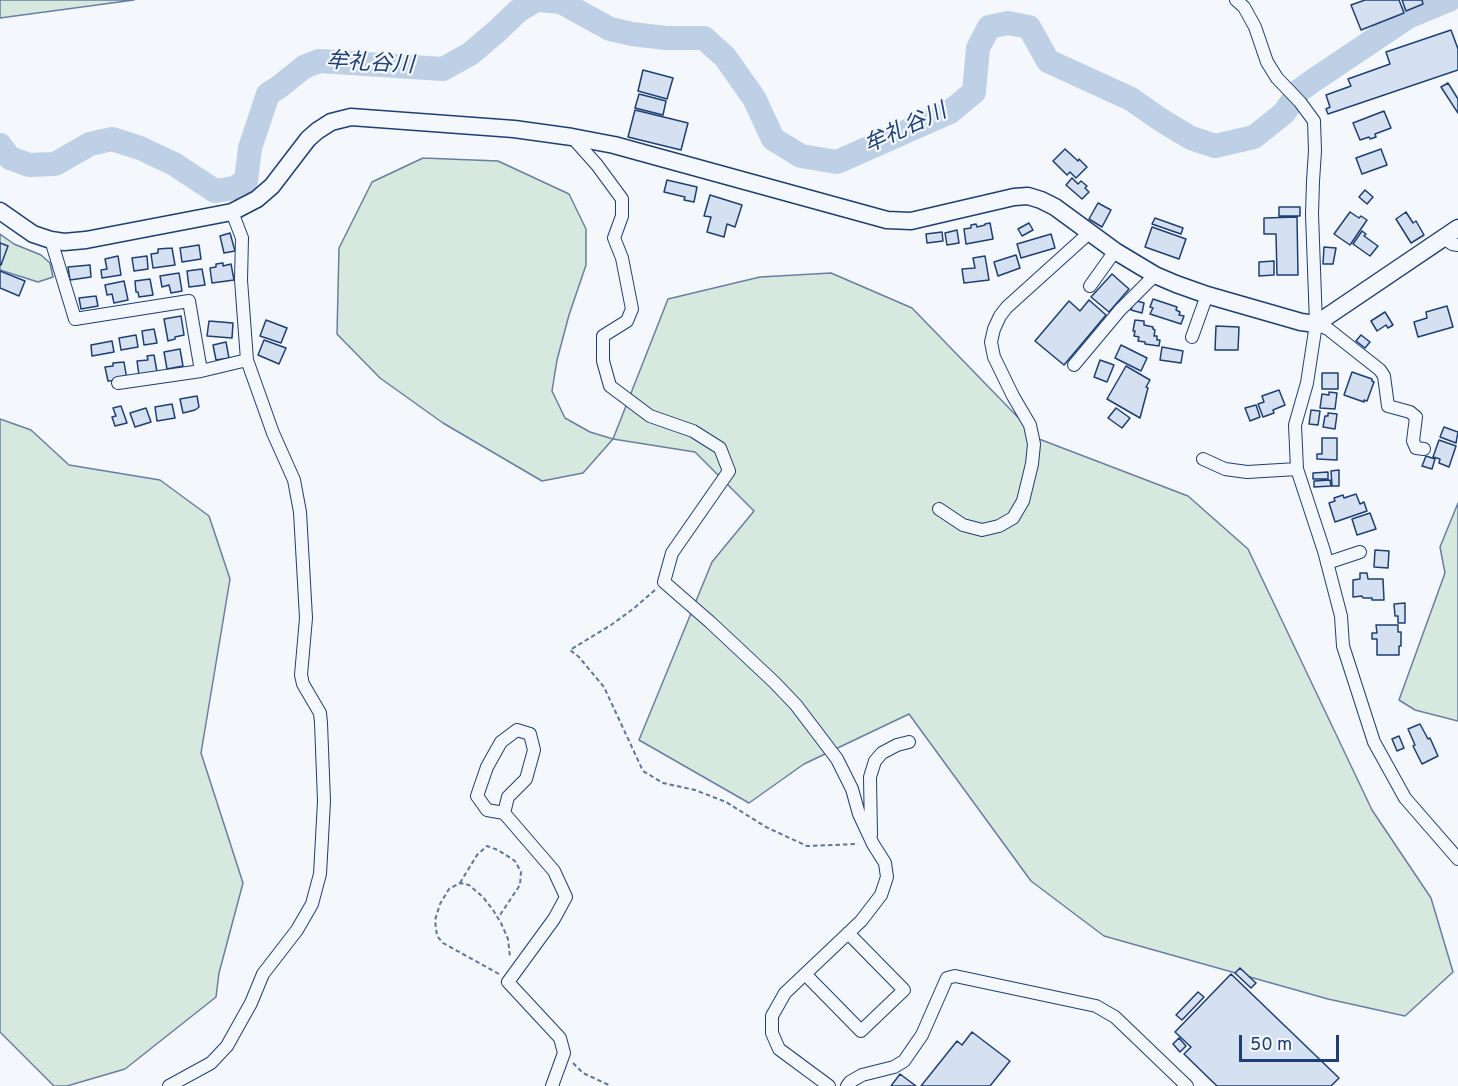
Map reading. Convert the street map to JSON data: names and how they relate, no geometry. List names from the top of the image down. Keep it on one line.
{"water":["牟礼谷川"],"scale_bar":"50 m"}
